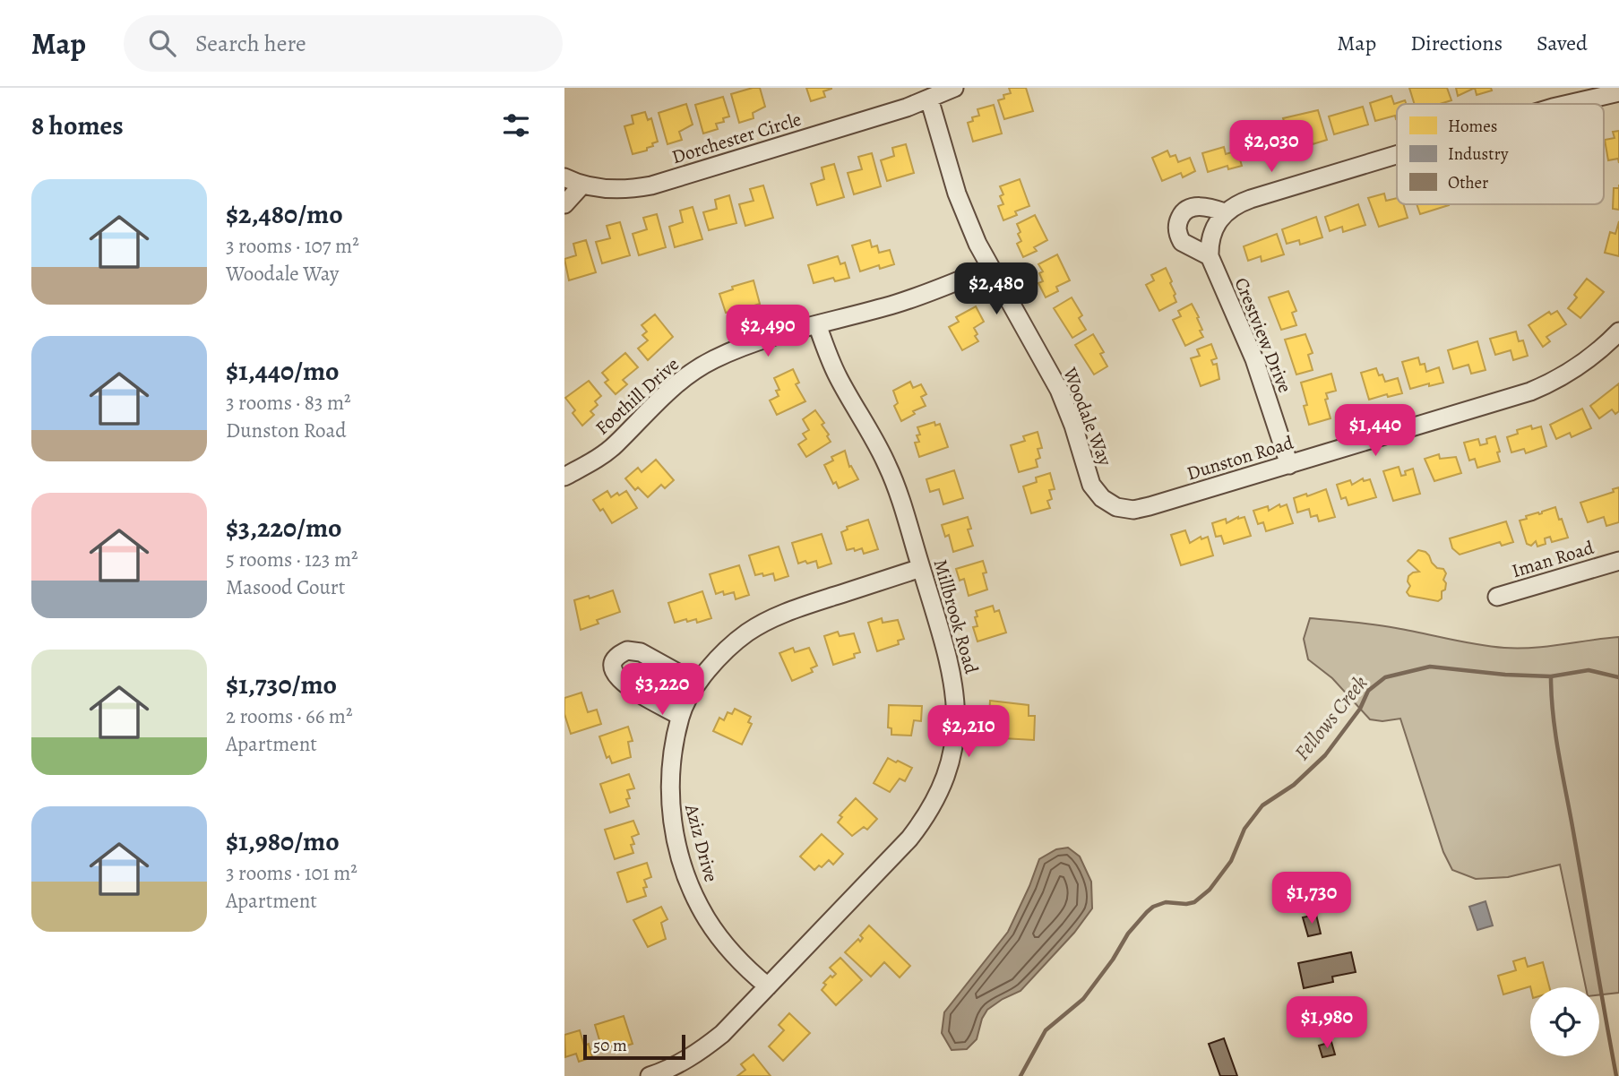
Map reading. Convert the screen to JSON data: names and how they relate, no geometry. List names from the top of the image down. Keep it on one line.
{"streets":{"street":["Dorchester Circle","Crestview Drive","Foothill Drive","Woodale Way","Dunston Road","Iman Road","Millbrook Road","Aziz Drive"]},"crossings":[["Dorchester Circle","Woodale Way"],["Crestview Drive","Dunston Road"],["Foothill Drive","Woodale Way"],["Foothill Drive","Millbrook Road"],["Woodale Way","Dunston Road"],["Millbrook Road","Aziz Drive"]],"water":["Fellows Creek"],"legend":["Homes","Industry","Other"],"scale_bar":"50 m","page":{"header":"Map","search":"Search here","nav":["Map","Directions","Saved"],"heading":"8 homes","price":["$2,030","$2,480","$2,490","$1,440","$3,220","$2,210","$1,730","$1,980"],"list":[{"name":"$2,480/mo","note":"3 rooms · 107 m² · Woodale Way"},{"name":"$1,440/mo","note":"3 rooms · 83 m² · Dunston Road"},{"name":"$3,220/mo","note":"5 rooms · 123 m² · Masood Court"},{"name":"$1,730/mo","note":"2 rooms · 66 m² · Apartment"},{"name":"$1,980/mo","note":"3 rooms · 101 m² · Apartment"}],"scale":"50 m"}}
